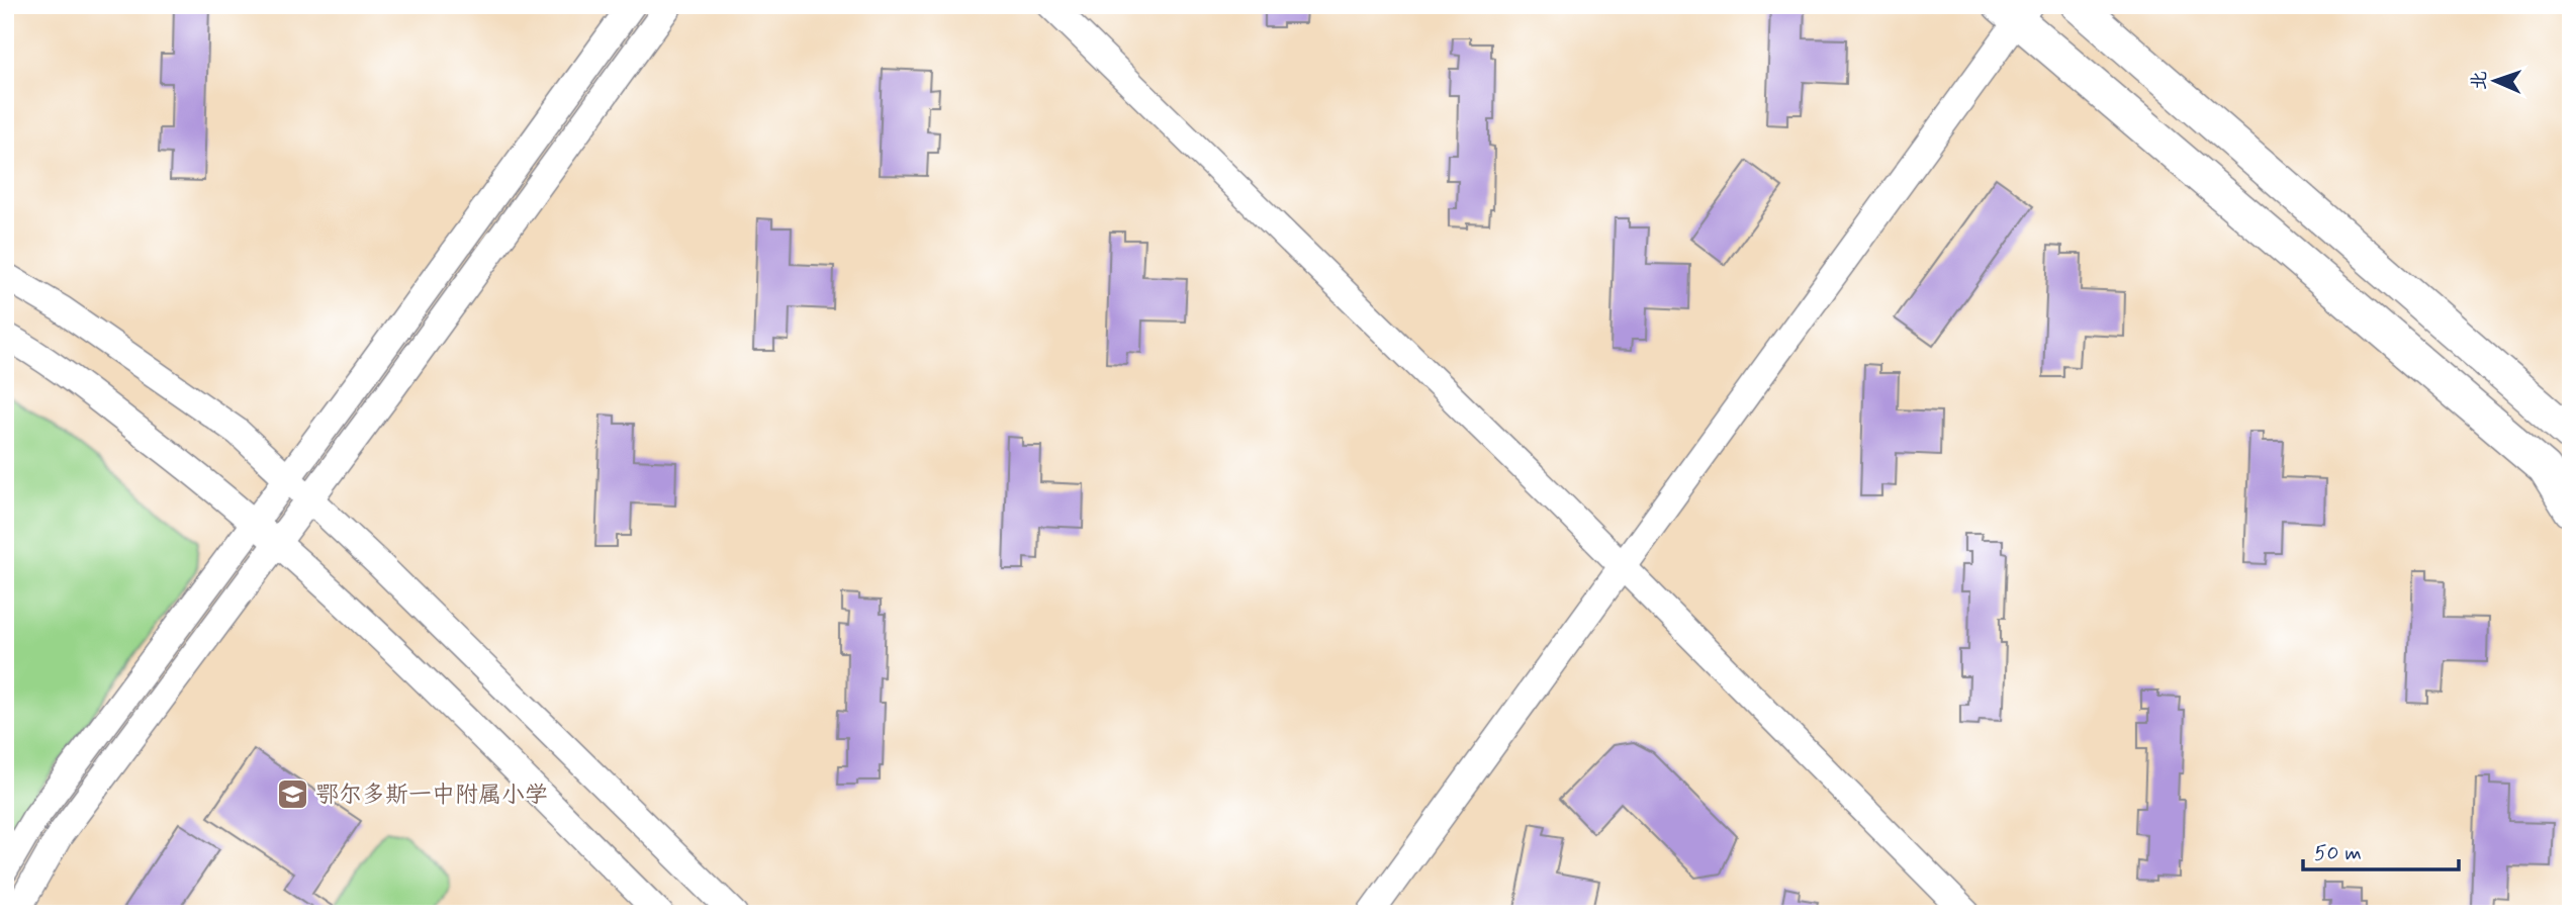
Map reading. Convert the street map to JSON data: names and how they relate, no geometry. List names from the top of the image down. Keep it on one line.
{"places":{"school or university":["鄂尔多斯一中附属小学"]},"scale_bar":"50 m","north":"left"}
